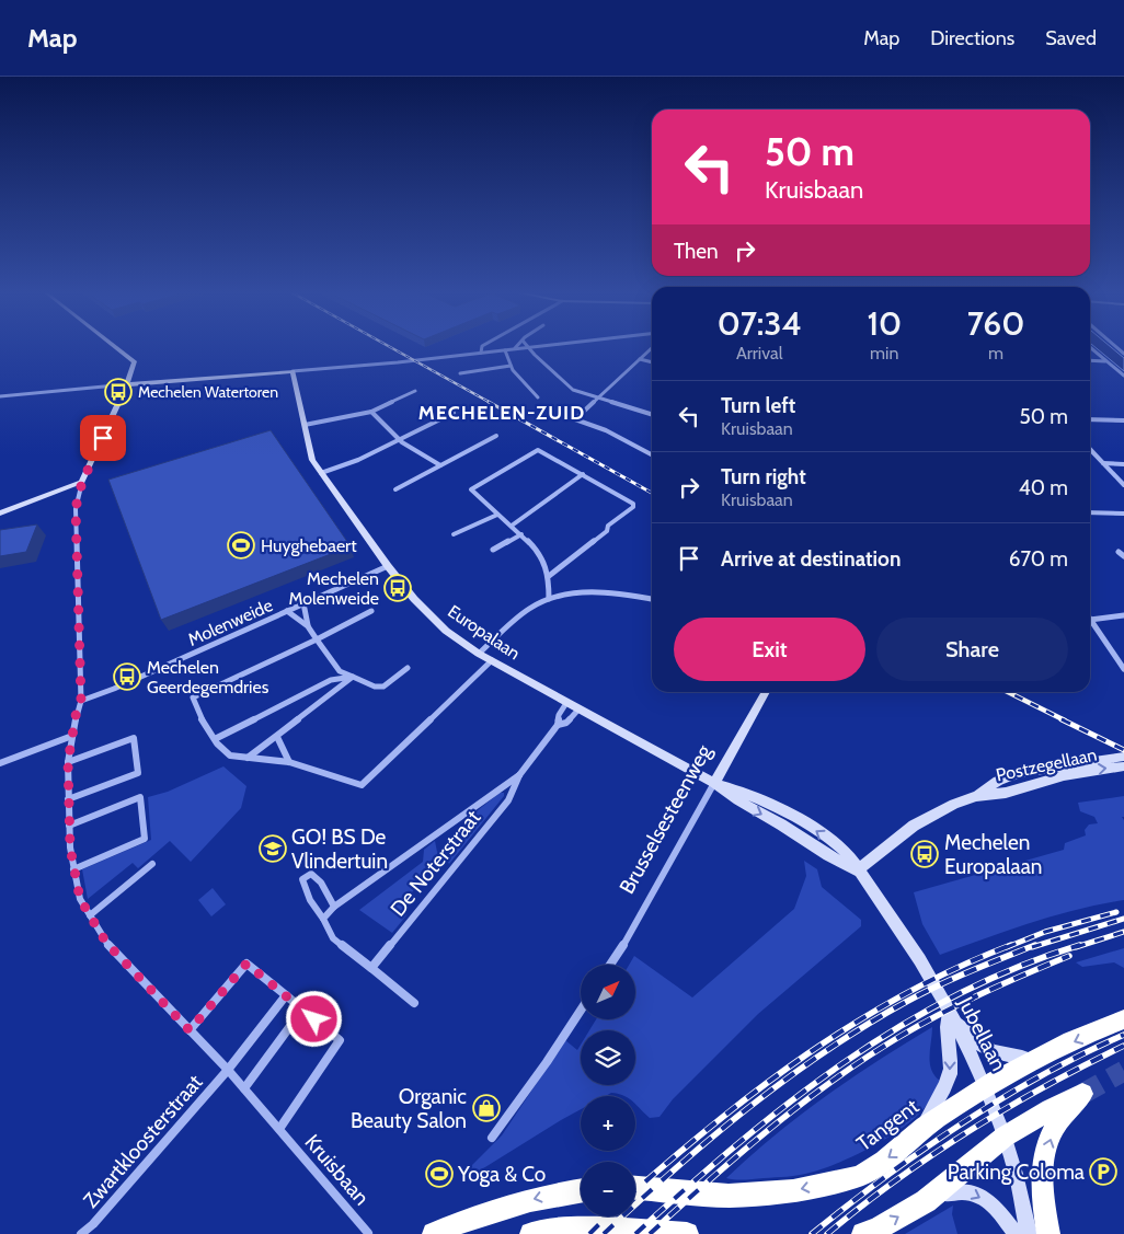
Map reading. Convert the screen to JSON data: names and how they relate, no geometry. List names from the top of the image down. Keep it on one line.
{"streets":{"highway":["Tangent"],"street":["Molenweide","Europalaan","Postzegellaan","Brusselsesteenweg","De Noterstraat","Jubellaan","Zwartkloosterstraat","Kruisbaan"]},"crossings":[["Molenweide","Europalaan"],["Molenweide","Kruisbaan"],["Europalaan","Postzegellaan"],["Europalaan","Brusselsesteenweg"],["Europalaan","De Noterstraat"],["Europalaan","Jubellaan"],["Postzegellaan","Jubellaan"],["Jubellaan","Tangent"],["Zwartkloosterstraat","Kruisbaan"]],"districts":["MECHELEN-ZUID"],"places":{"bus stop":["Mechelen Watertoren","Mechelen Molenweide","Mechelen Geerdegemdries","Mechelen Europalaan"],"sports":["Huyghebaert","Yoga & Co"],"school or university":["GO! BS De Vlindertuin"],"shop":["Organic Beauty Salon"],"parking":["Parking Coloma"]},"north":"top right","page":{"header":"Map","nav":["Map","Directions","Saved"],"turn":["50 m","Kruisbaan"],"then":"Then","eta":["07:34","Arrival","10","min","760","m"],"list":[{"name":"Turn left","note":"Kruisbaan","value":"50 m"},{"name":"Turn right","note":"Kruisbaan","value":"40 m"},{"name":"Arrive at destination","value":"670 m"}],"buttons":["Exit","Share"],"map_buttons":["+","−"]}}
